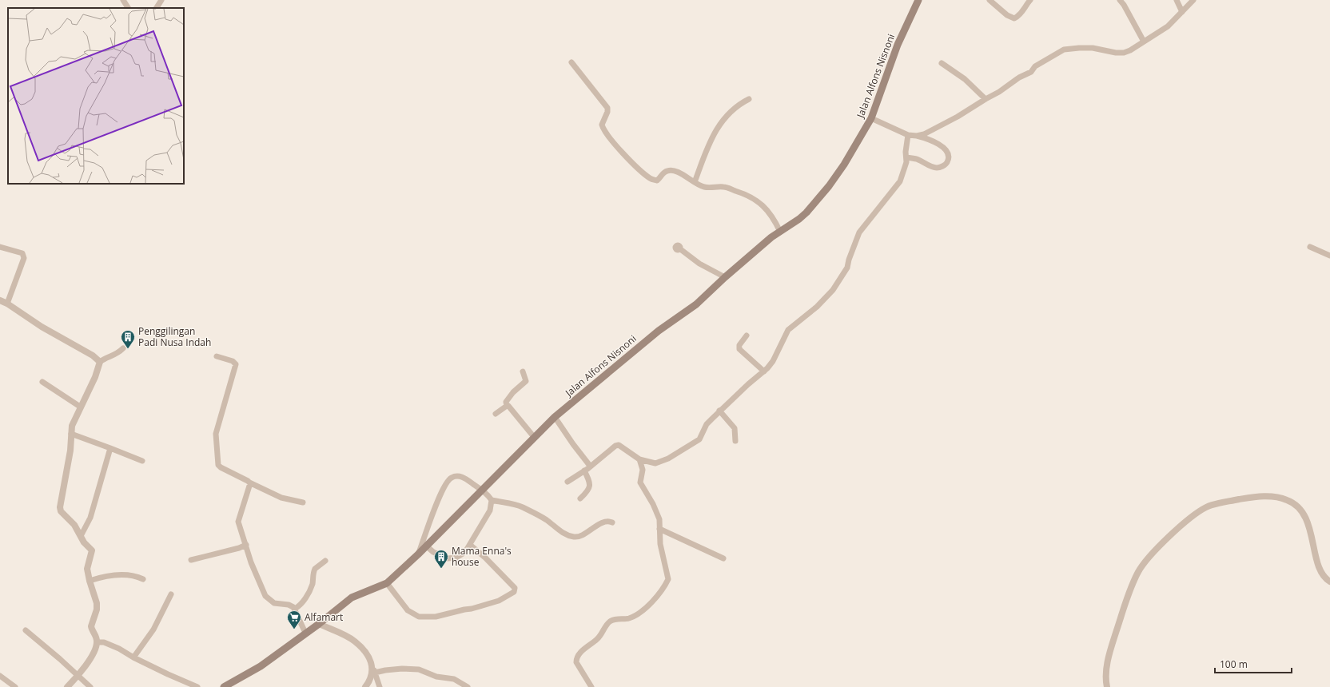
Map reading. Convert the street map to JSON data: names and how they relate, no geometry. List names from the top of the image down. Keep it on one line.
{"streets":{"main road":["Jalan Alfons Nisnoni"]},"places":{"building":["Penggilingan Padi Nusa Indah","Mama Enna's house"],"supermarket":["Alfamart"]},"scale_bar":"100 m"}
